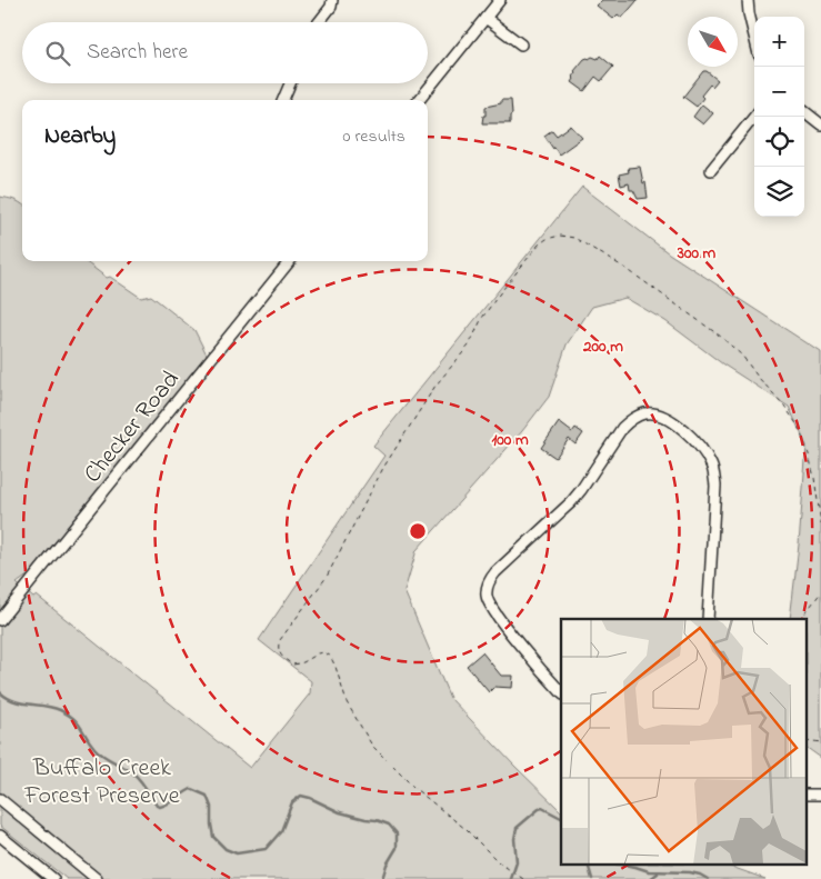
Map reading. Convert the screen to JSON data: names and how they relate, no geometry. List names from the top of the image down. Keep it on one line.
{"streets":{"street":["Checker Road"]},"parks":["Buffalo Creek Forest Preserve"],"north":"bottom right","page":{"map_buttons":["+","−"],"search":"Search here","heading":["Nearby","0 results"]},"rings":["300 m","200 m","100 m"]}
